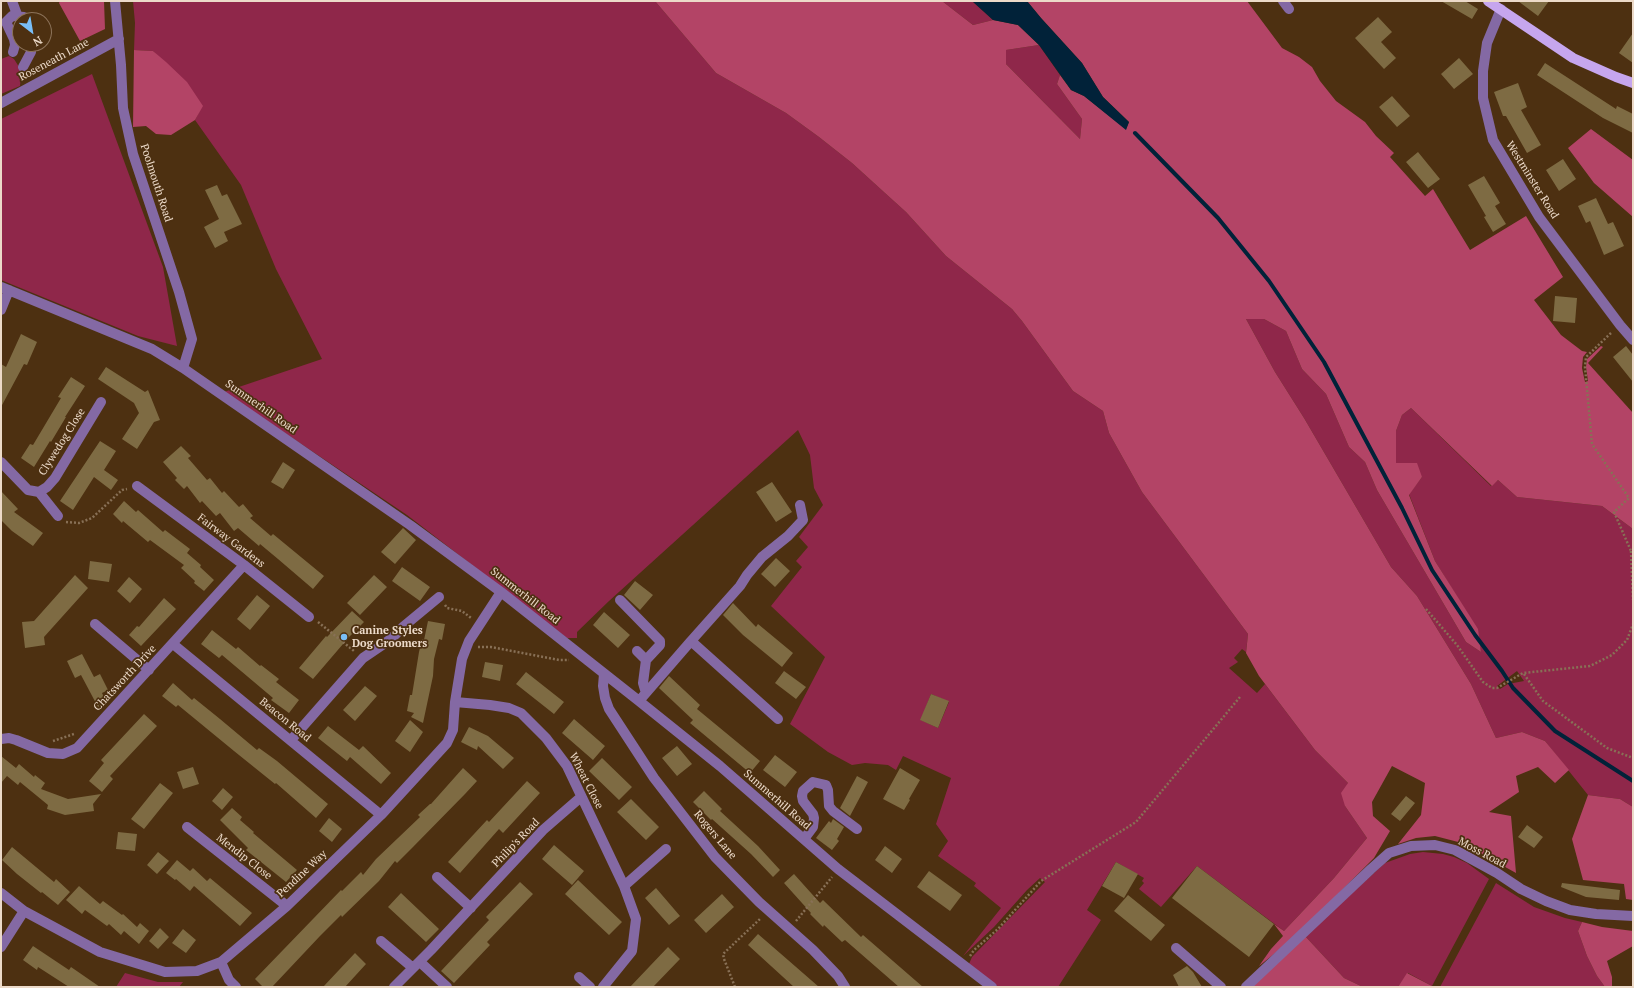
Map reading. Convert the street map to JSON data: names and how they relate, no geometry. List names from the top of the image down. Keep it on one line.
{"streets":{"street":["Roseneath Lane","Westminster Road","Poolmouth Road","Summerhill Road","Clywedog Close","Fairway Gardens","Chatsworth Drive","Beacon Road","Wheat Close","Rogers Lane","Philip's Road","Moss Road","Mendip Close","Pendine Way"]},"crossings":[["Roseneath Lane","Poolmouth Road"],["Poolmouth Road","Summerhill Road"],["Summerhill Road","Rogers Lane"],["Summerhill Road","Pendine Way"],["Fairway Gardens","Chatsworth Drive"],["Chatsworth Drive","Beacon Road"],["Beacon Road","Pendine Way"],["Wheat Close","Philip's Road"],["Wheat Close","Pendine Way"],["Mendip Close","Pendine Way"]],"places":["Canine Styles Dog Groomers"],"north":"bottom right"}
